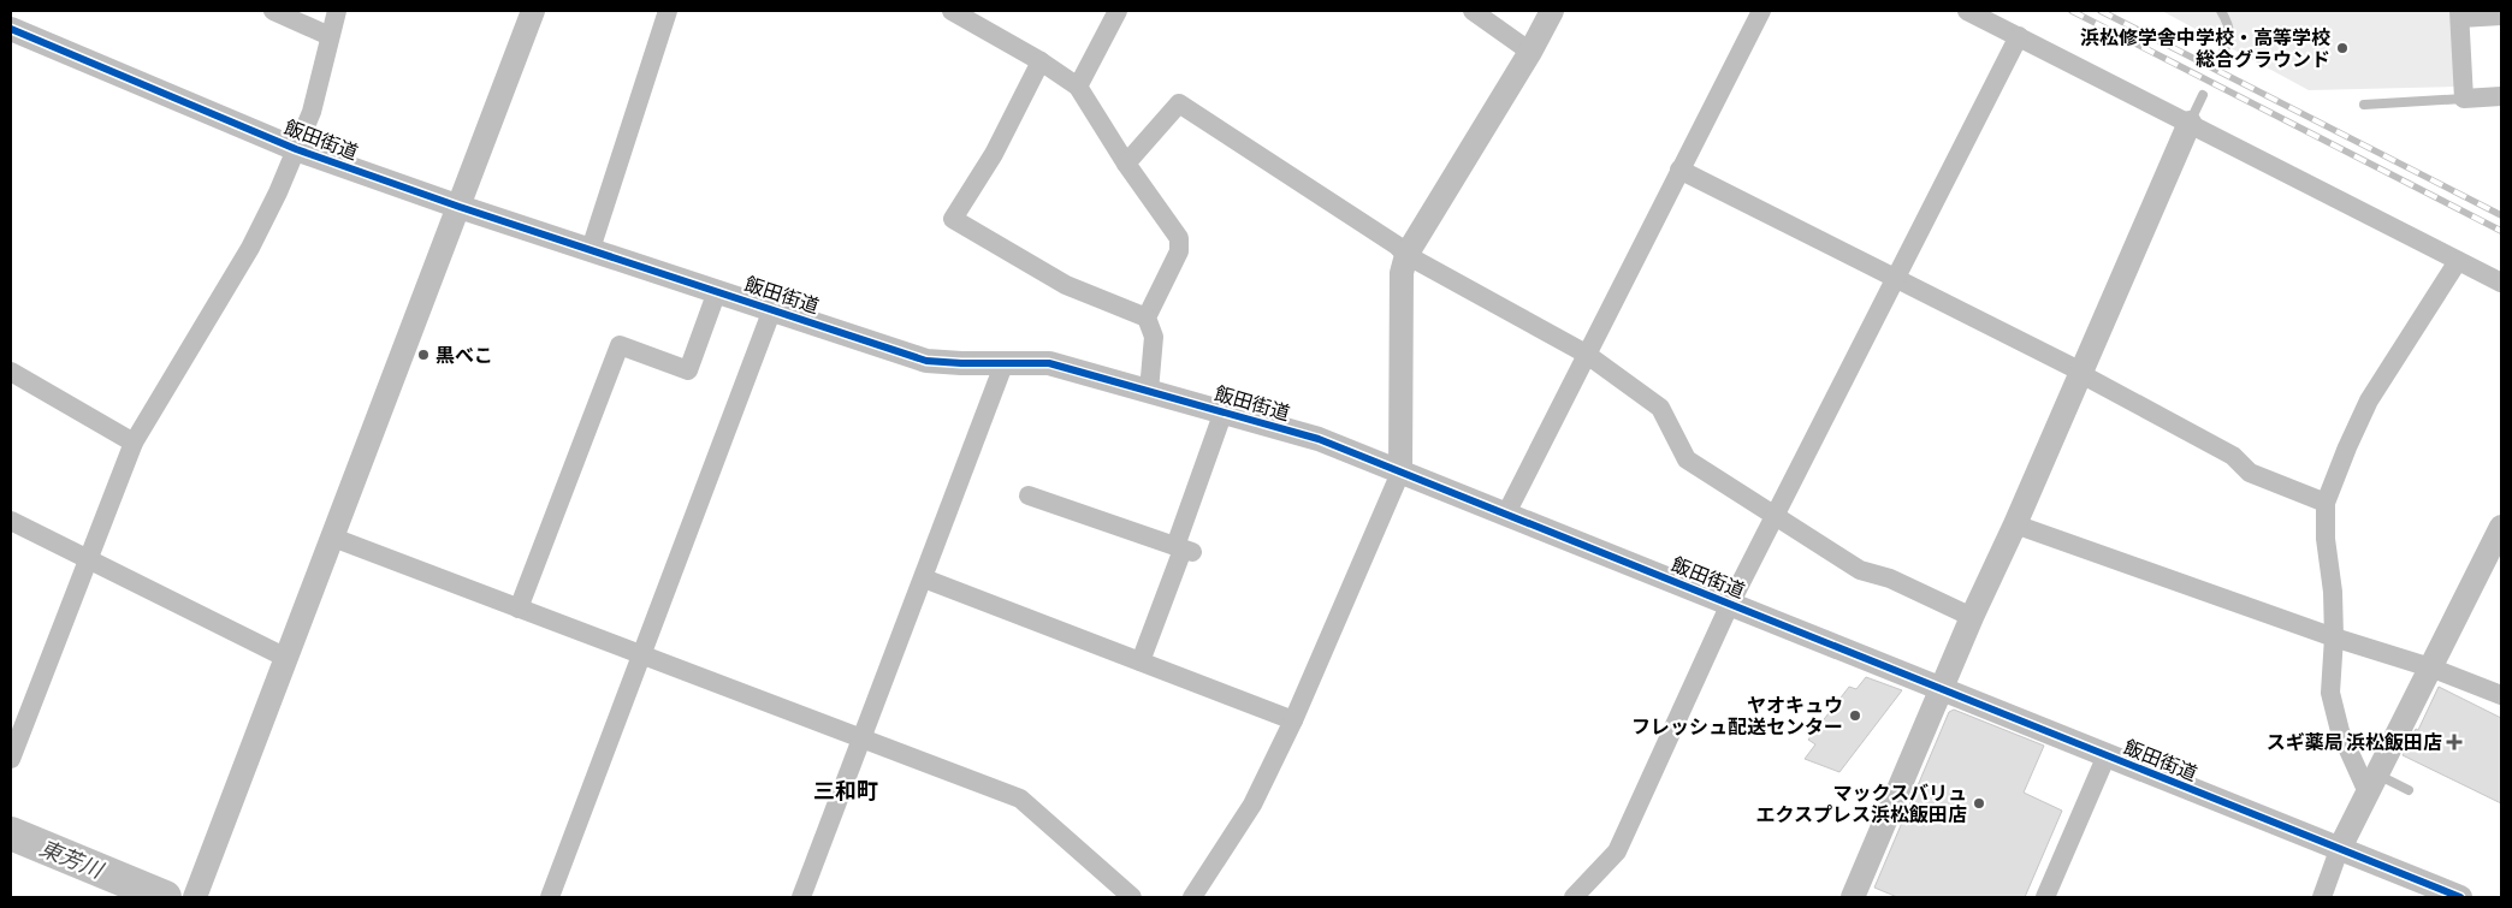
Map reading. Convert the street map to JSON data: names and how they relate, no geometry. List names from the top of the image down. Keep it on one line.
{"streets":{"street":["飯田街道"]},"districts":["三和町"],"water":["東芳川"],"places":{"other":["浜松修学舎中学校・高等学校 総合グラウンド","黒べこ","ヤオキュウ フレッシュ配送センター","マックスバリュ エクスプレス浜松飯田店"],"health":["スギ薬局 浜松飯田店"]}}
